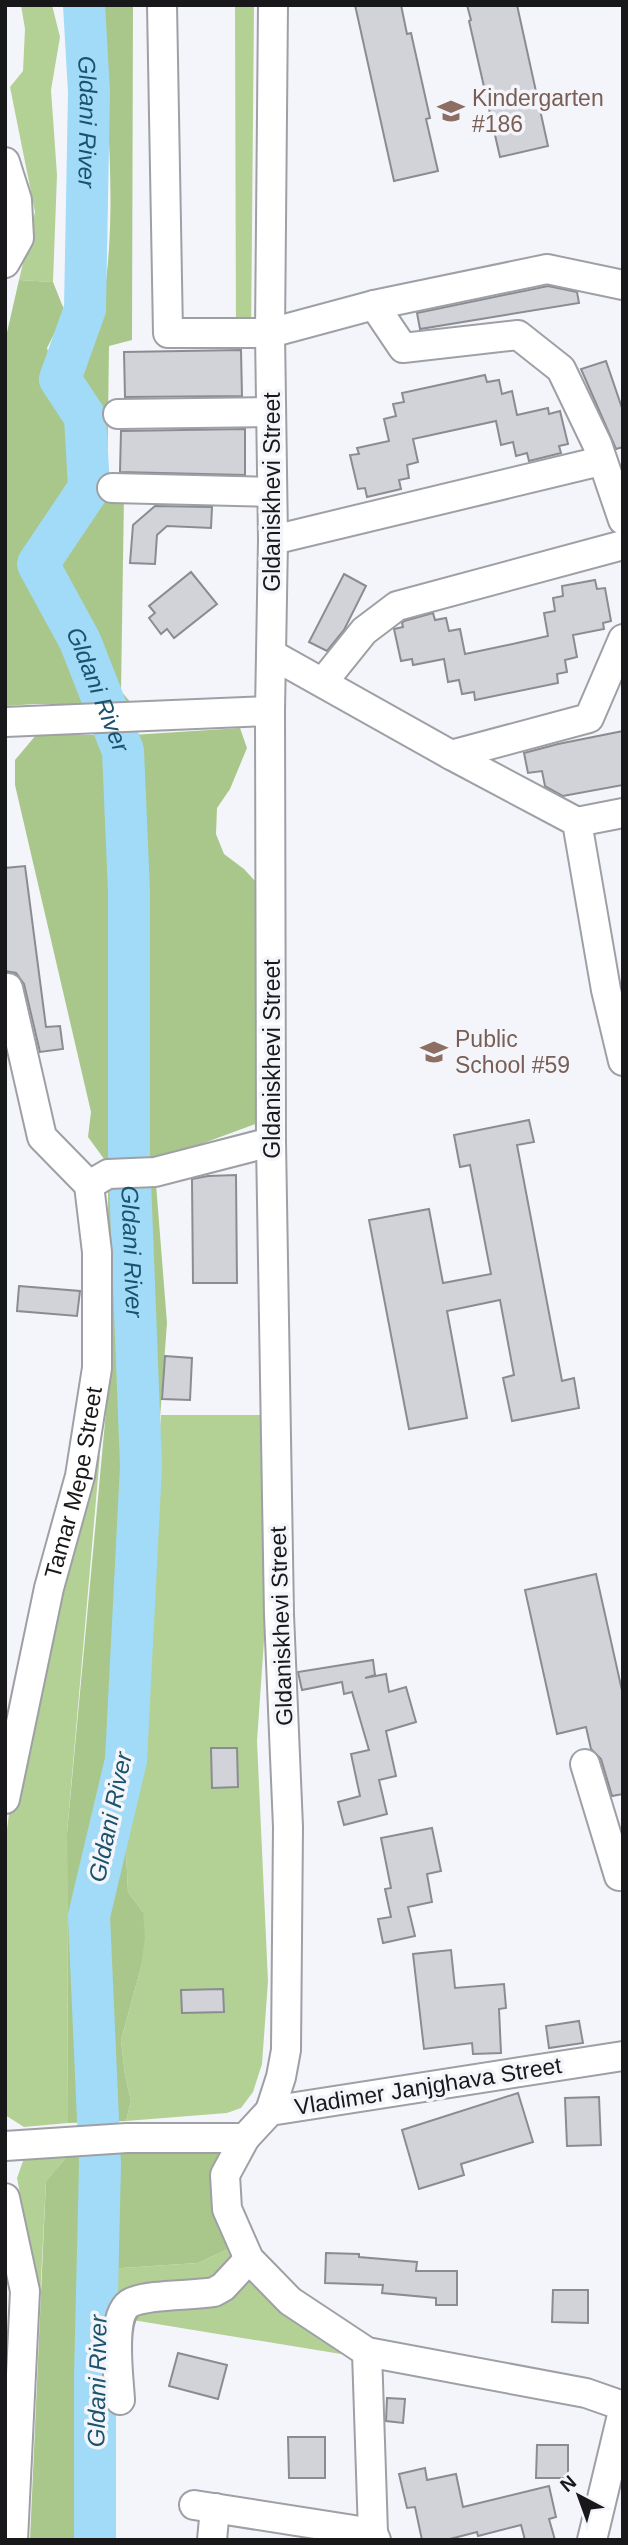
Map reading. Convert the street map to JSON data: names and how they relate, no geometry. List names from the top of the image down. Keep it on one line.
{"streets":{"street":["Gldaniskhevi Street","Tamar Mepe Street","Vladimer Janjghava Street"]},"crossings":[["Gldaniskhevi Street","Vladimer Janjghava Street"]],"water":["Gldani River"],"places":{"school or university":["Kindergarten #186","Public School #59"]},"north":"top left"}
